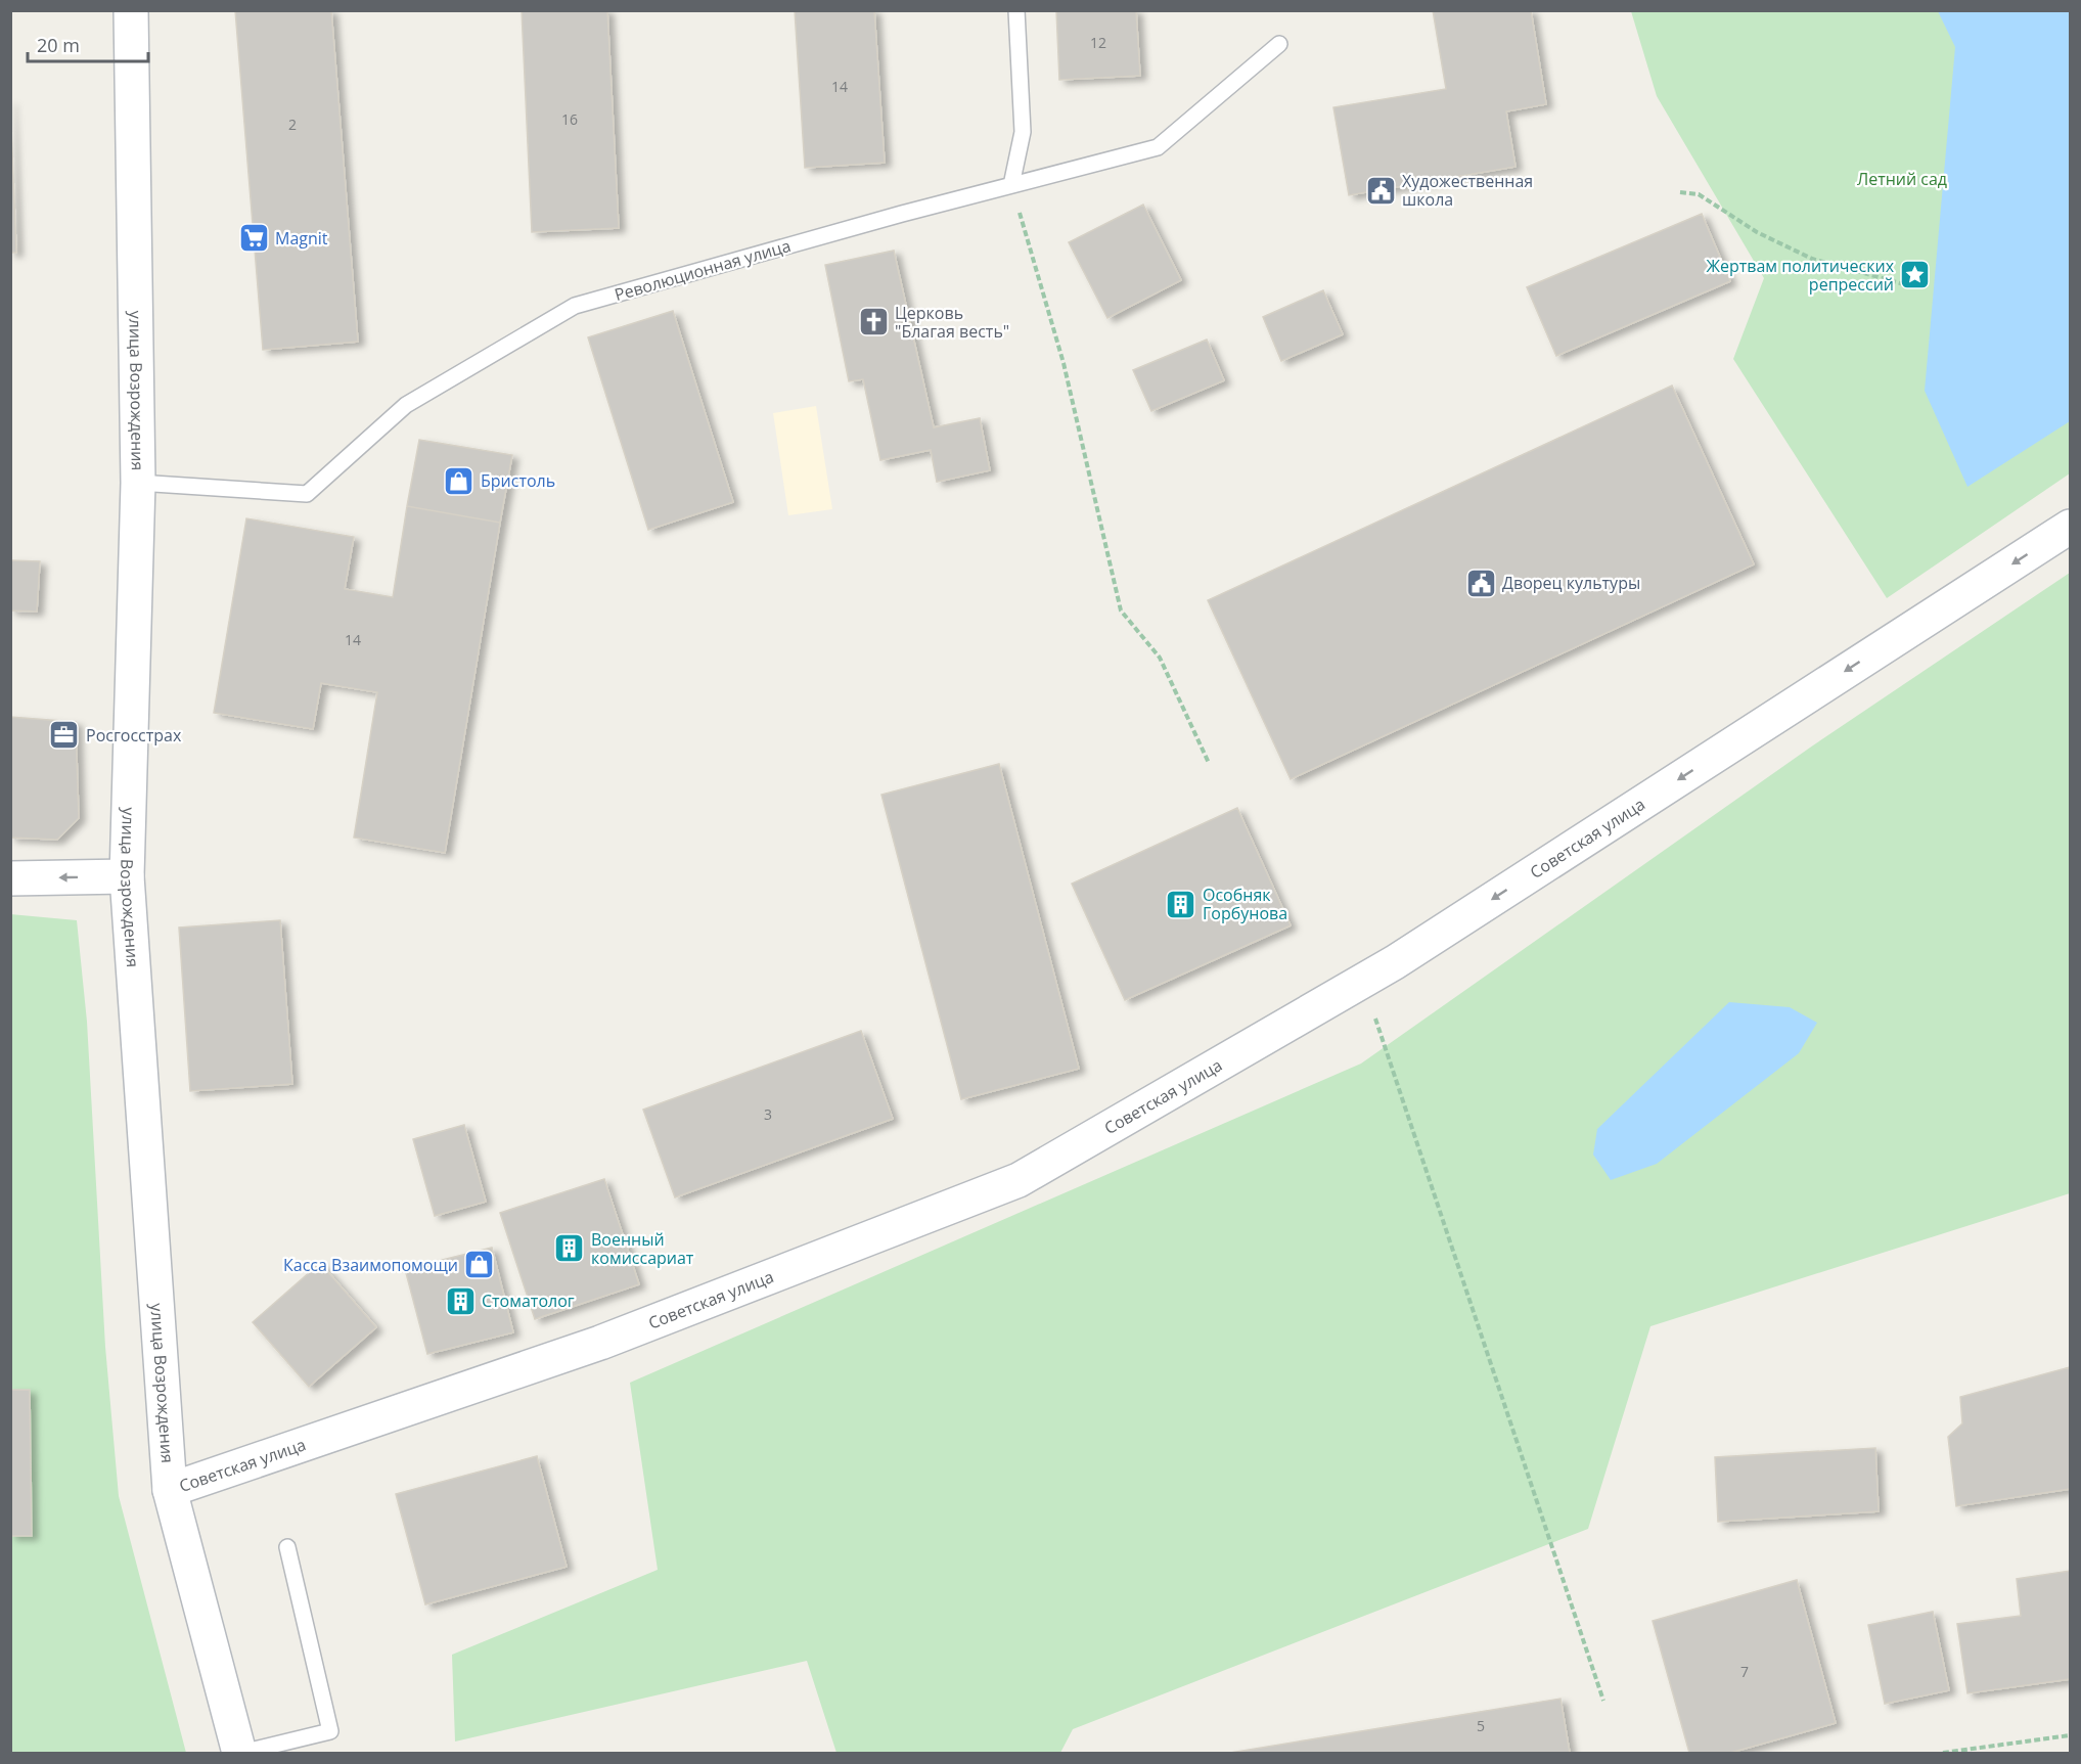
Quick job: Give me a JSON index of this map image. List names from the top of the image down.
{
  "streets": {
    "main road": ["улица Возрождения", "Советская улица"],
    "lane": ["Революционная улица"]
  },
  "crossings": [
    ["Революционная улица", "улица Возрождения"],
    ["улица Возрождения", "Советская улица"]
  ],
  "one_way": ["Советская улица"],
  "parks": ["Летний сад"],
  "places": {
    "public building": ["Художественная школа", "Дворец культуры"],
    "supermarket": ["Magnit"],
    "place": ["Жертвам политических репрессий"],
    "church": ["Церковь \"Благая весть\""],
    "shop": ["Бристоль", "Касса Взаимопомощи"],
    "office": ["Росгосстрах"],
    "building": ["Особняк Горбунова", "Военный комиссариат", "Стоматолог"]
  },
  "house_numbers": [
    "12",
    "14",
    "16",
    "2",
    "14",
    "3",
    "7",
    "5"
  ],
  "scale_bar": "20 m"
}
